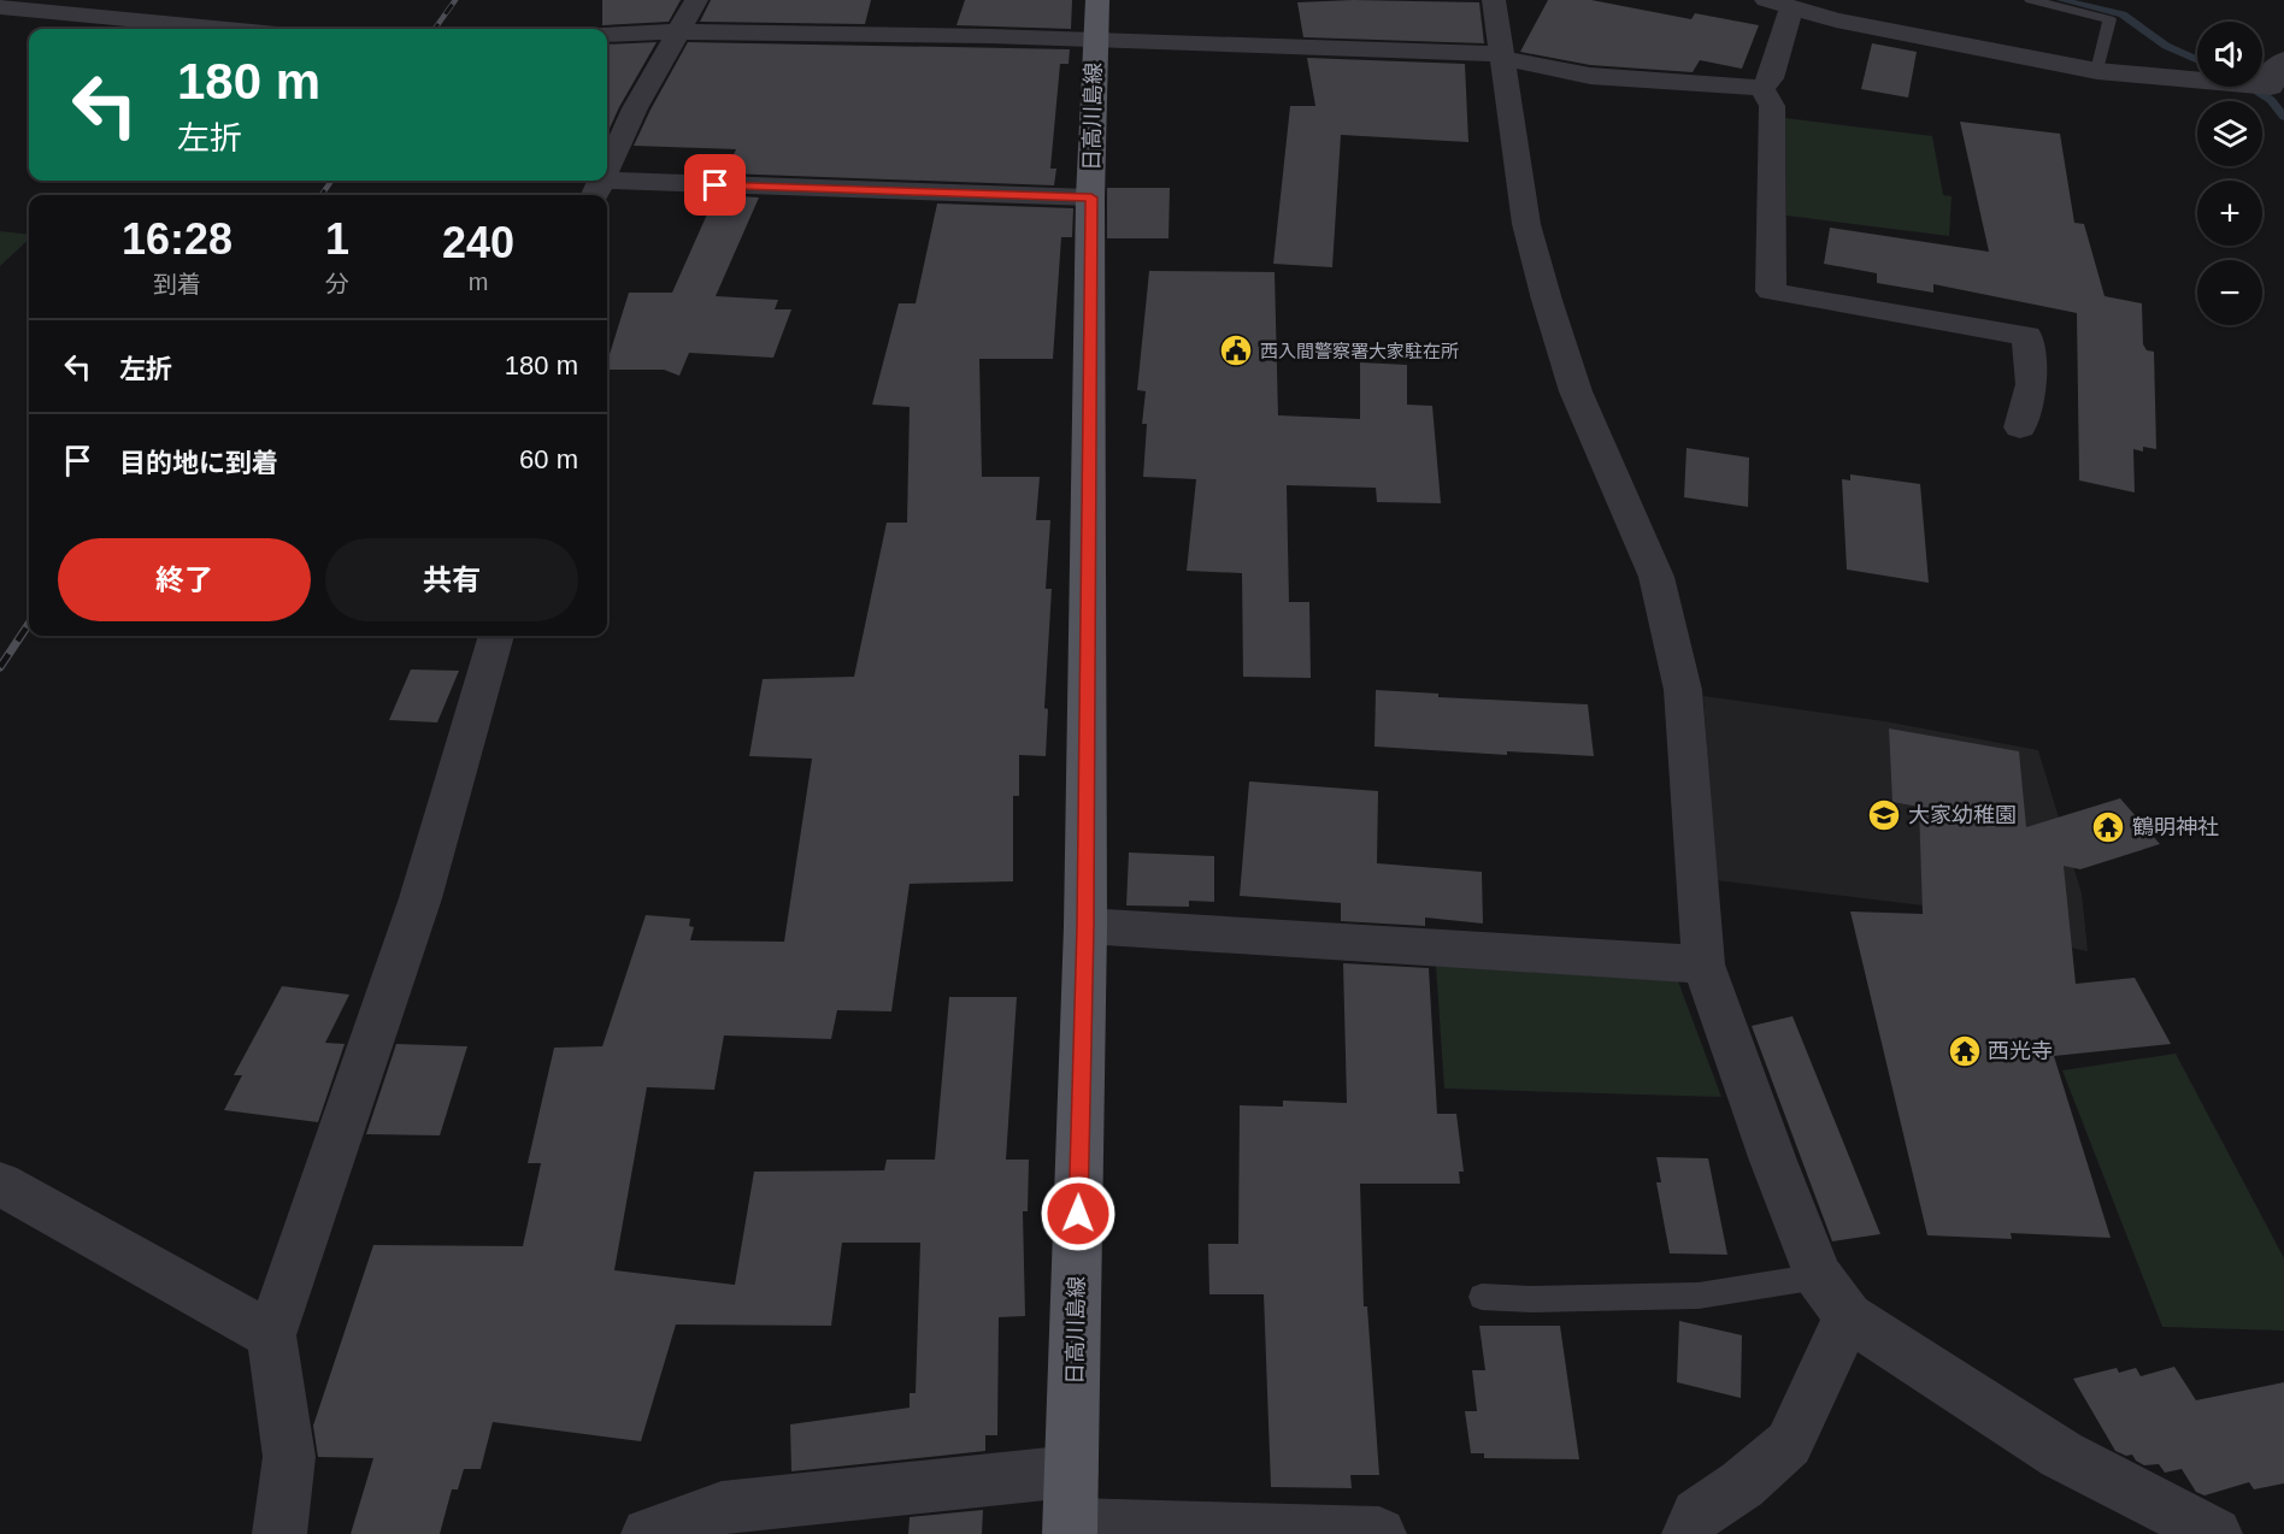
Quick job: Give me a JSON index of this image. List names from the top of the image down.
{
  "streets": {
    "main road": ["日高川島線"]
  },
  "places": {
    "public building": ["西入間警察署大家駐在所"],
    "school or university": ["大家幼稚園"],
    "temple": ["鶴明神社", "西光寺"]
  },
  "page": {
    "map_buttons": ["+", "−"],
    "turn": ["180 m", "左折"],
    "eta": [
      "16:28",
      "到着",
      "1",
      "分",
      "240",
      "m"
    ],
    "list": [
      {
        "name": "左折",
        "value": "180 m"
      },
      {
        "name": "目的地に到着",
        "value": "60 m"
      }
    ],
    "buttons": ["終了", "共有"]
  }
}
